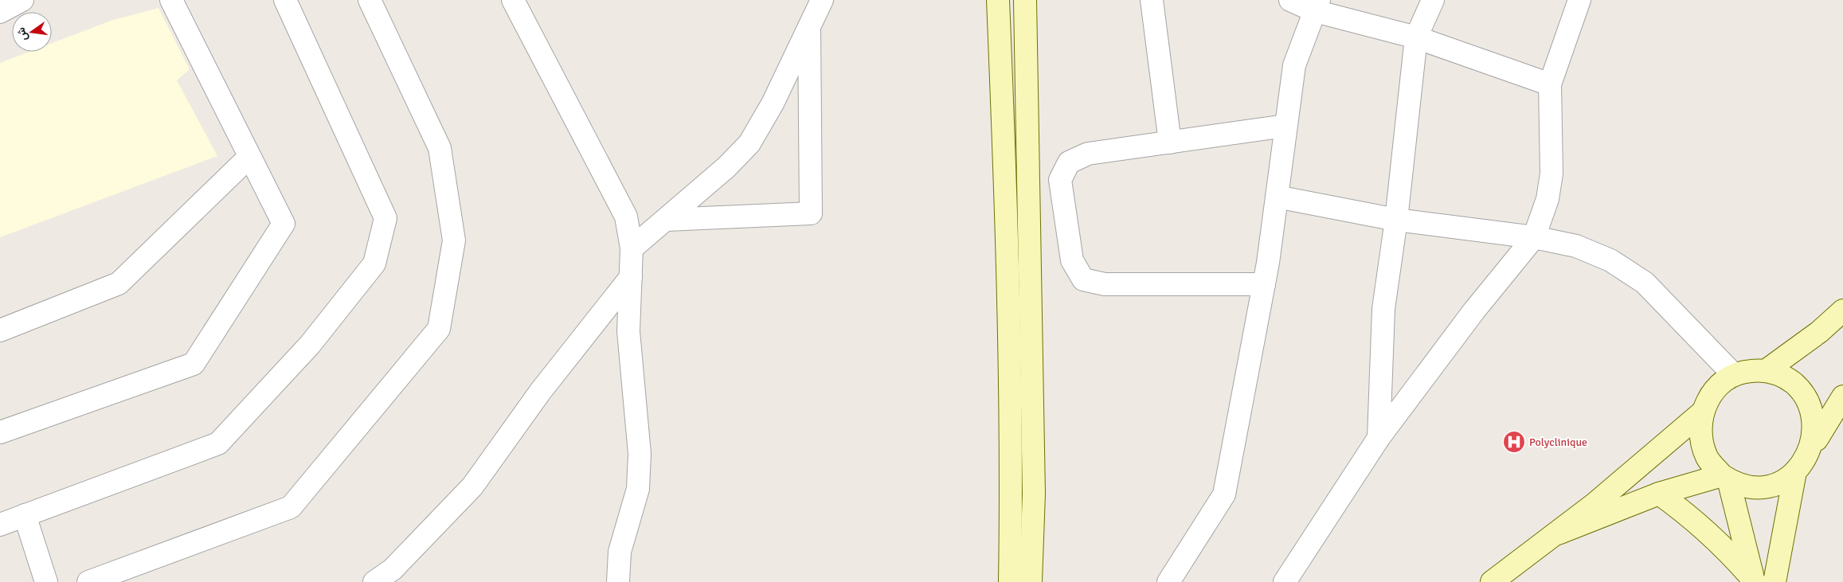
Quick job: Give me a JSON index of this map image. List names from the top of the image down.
{
  "places": {
    "hospital": ["Polyclinique"]
  },
  "north": "left"
}
